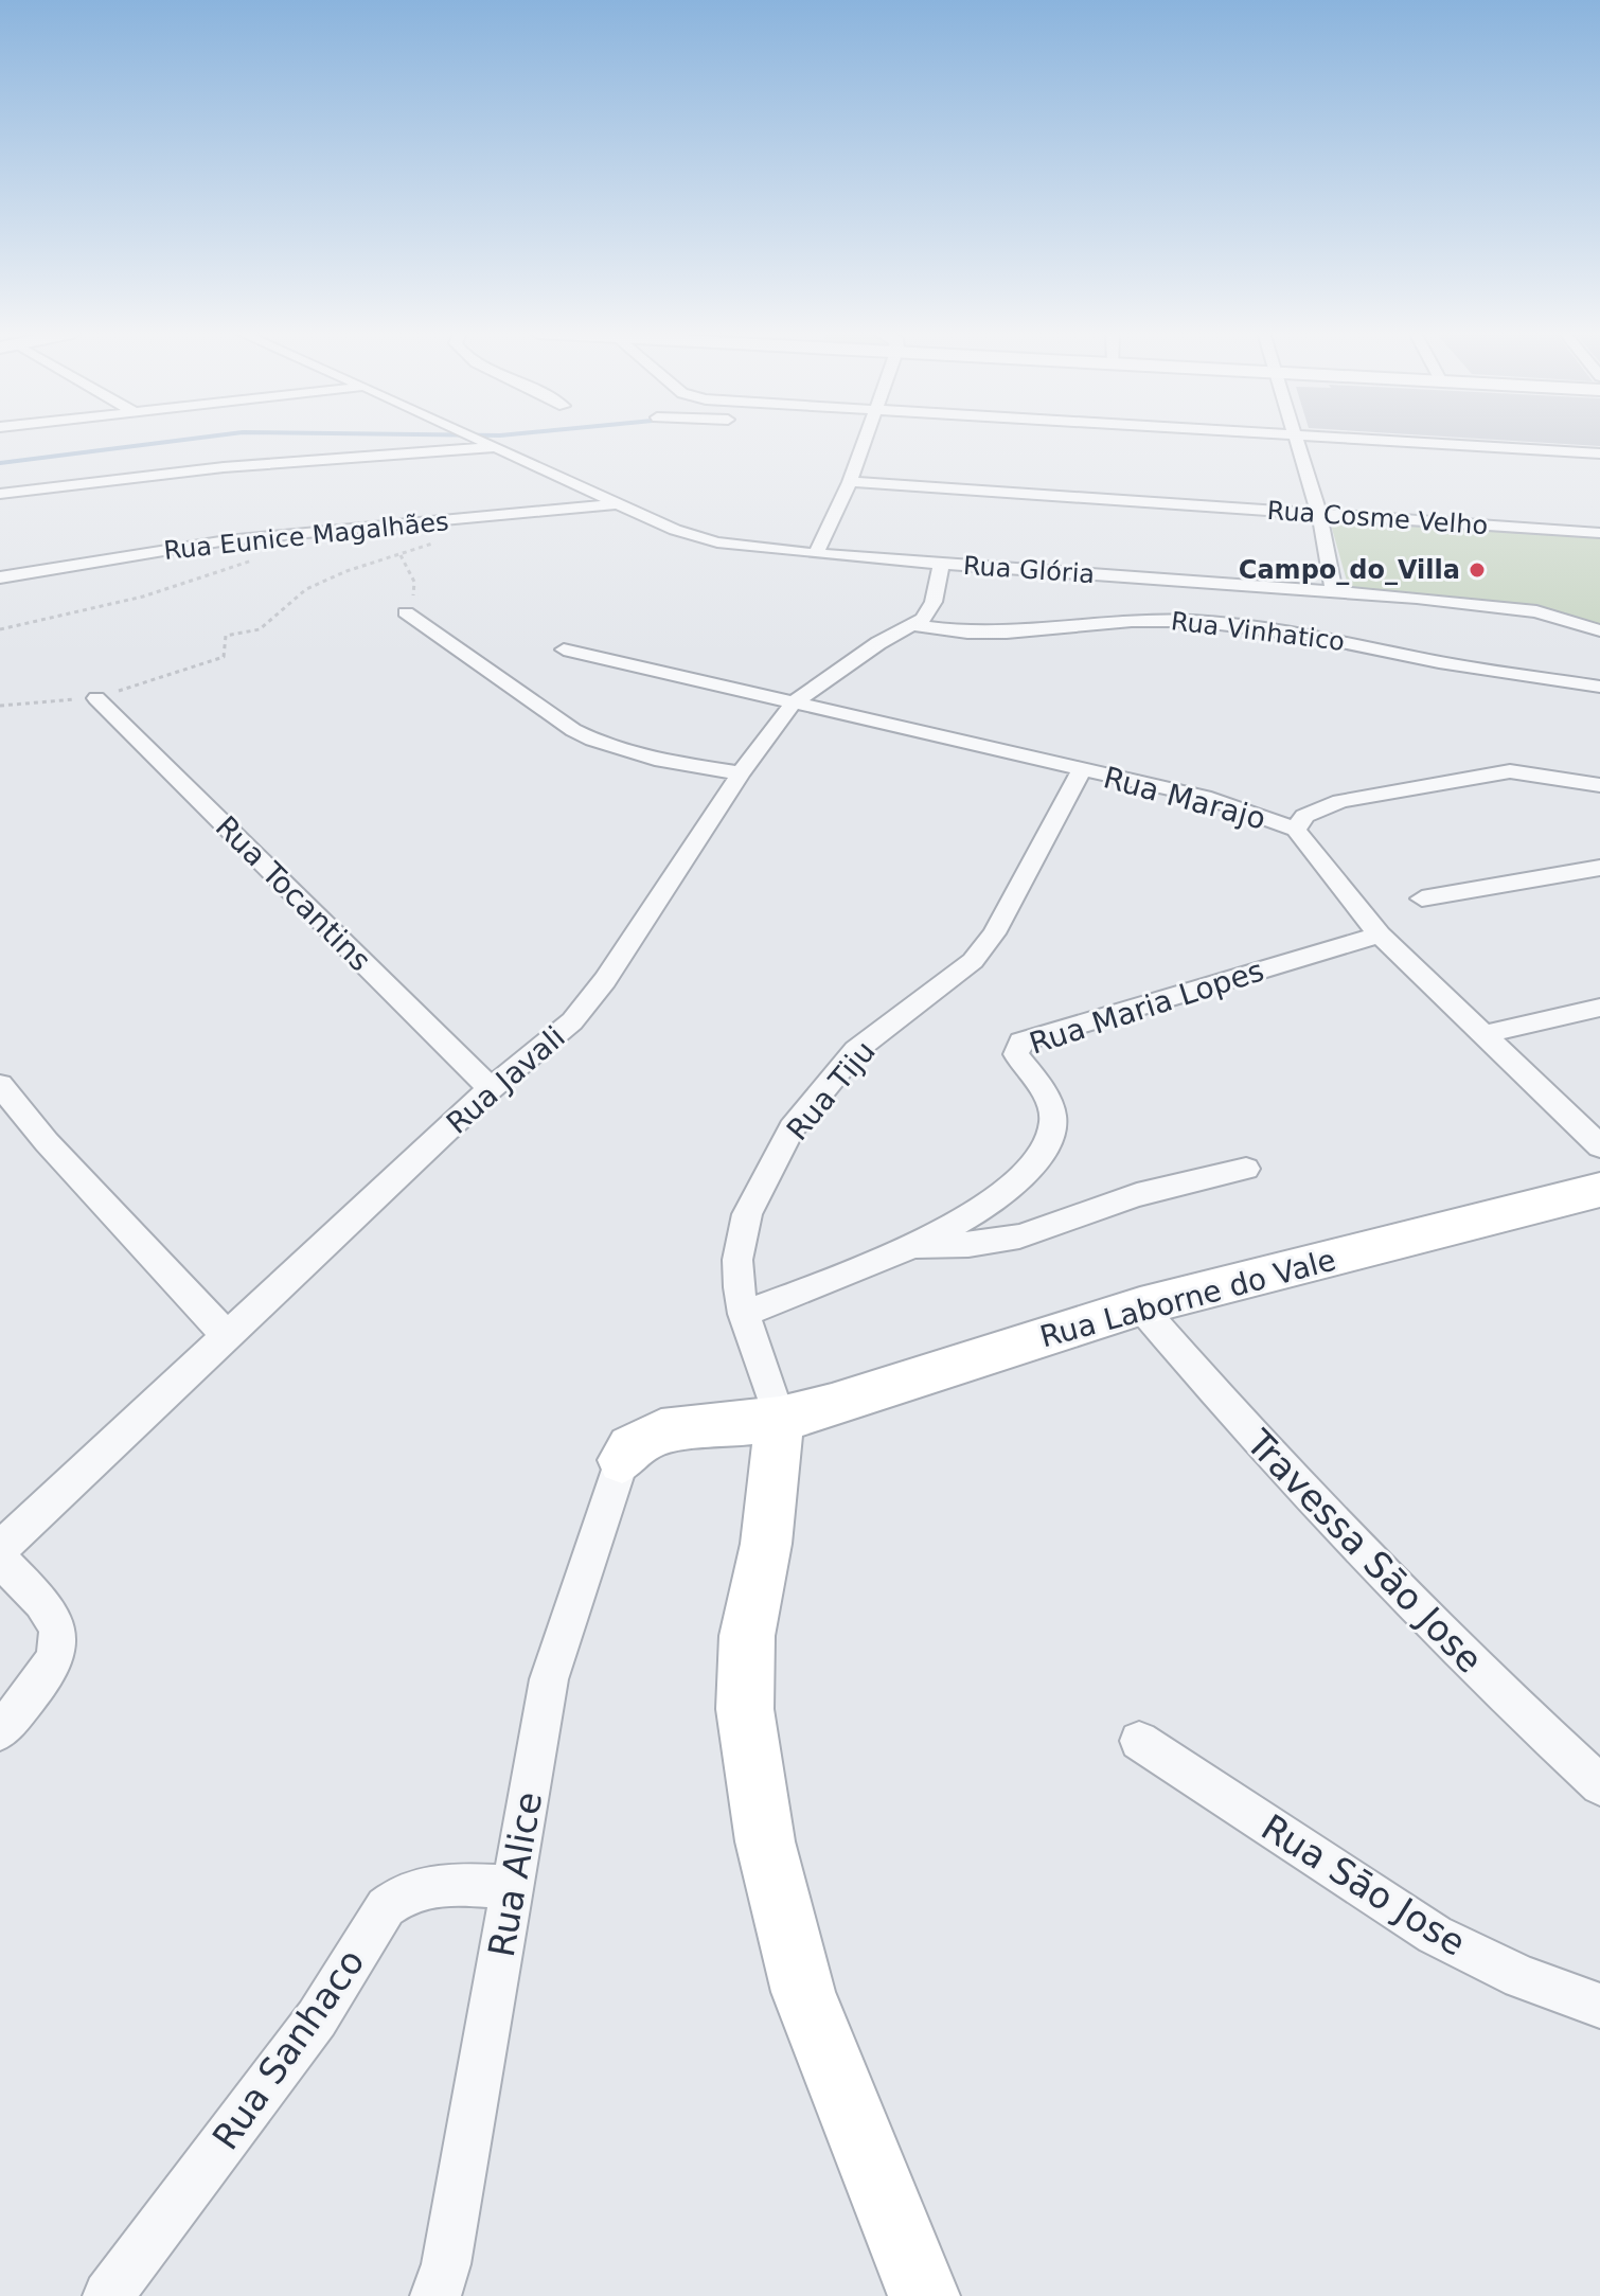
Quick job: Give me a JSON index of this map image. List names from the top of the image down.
{
  "streets": {
    "main road": ["Rua Laborne do Vale"],
    "street": [
      "Rua Cosme Velho",
      "Rua Eunice Magalhães",
      "Rua Glória",
      "Rua Vinhatico",
      "Rua Marajo",
      "Rua Tocantins",
      "Rua Maria Lopes",
      "Rua Javali",
      "Rua Tiju",
      "Travessa Sāo Jose",
      "Rua Alice",
      "Rua Sāo Jose",
      "Rua Sanhaco"
    ]
  },
  "crossings": [
    ["Rua Eunice Magalhães", "Rua Glória"],
    ["Rua Glória", "Rua Javali"],
    ["Rua Vinhatico", "Rua Javali"],
    ["Rua Marajo", "Rua Maria Lopes"],
    ["Rua Marajo", "Rua Javali"],
    ["Rua Marajo", "Rua Tiju"],
    ["Rua Tocantins", "Rua Javali"],
    ["Rua Maria Lopes", "Rua Tiju"],
    ["Rua Tiju", "Rua Laborne do Vale"],
    ["Rua Laborne do Vale", "Travessa Sāo Jose"],
    ["Rua Laborne do Vale", "Rua Alice"],
    ["Rua Alice", "Rua Sanhaco"]
  ],
  "places": ["Campo_do_Villa"]
}
